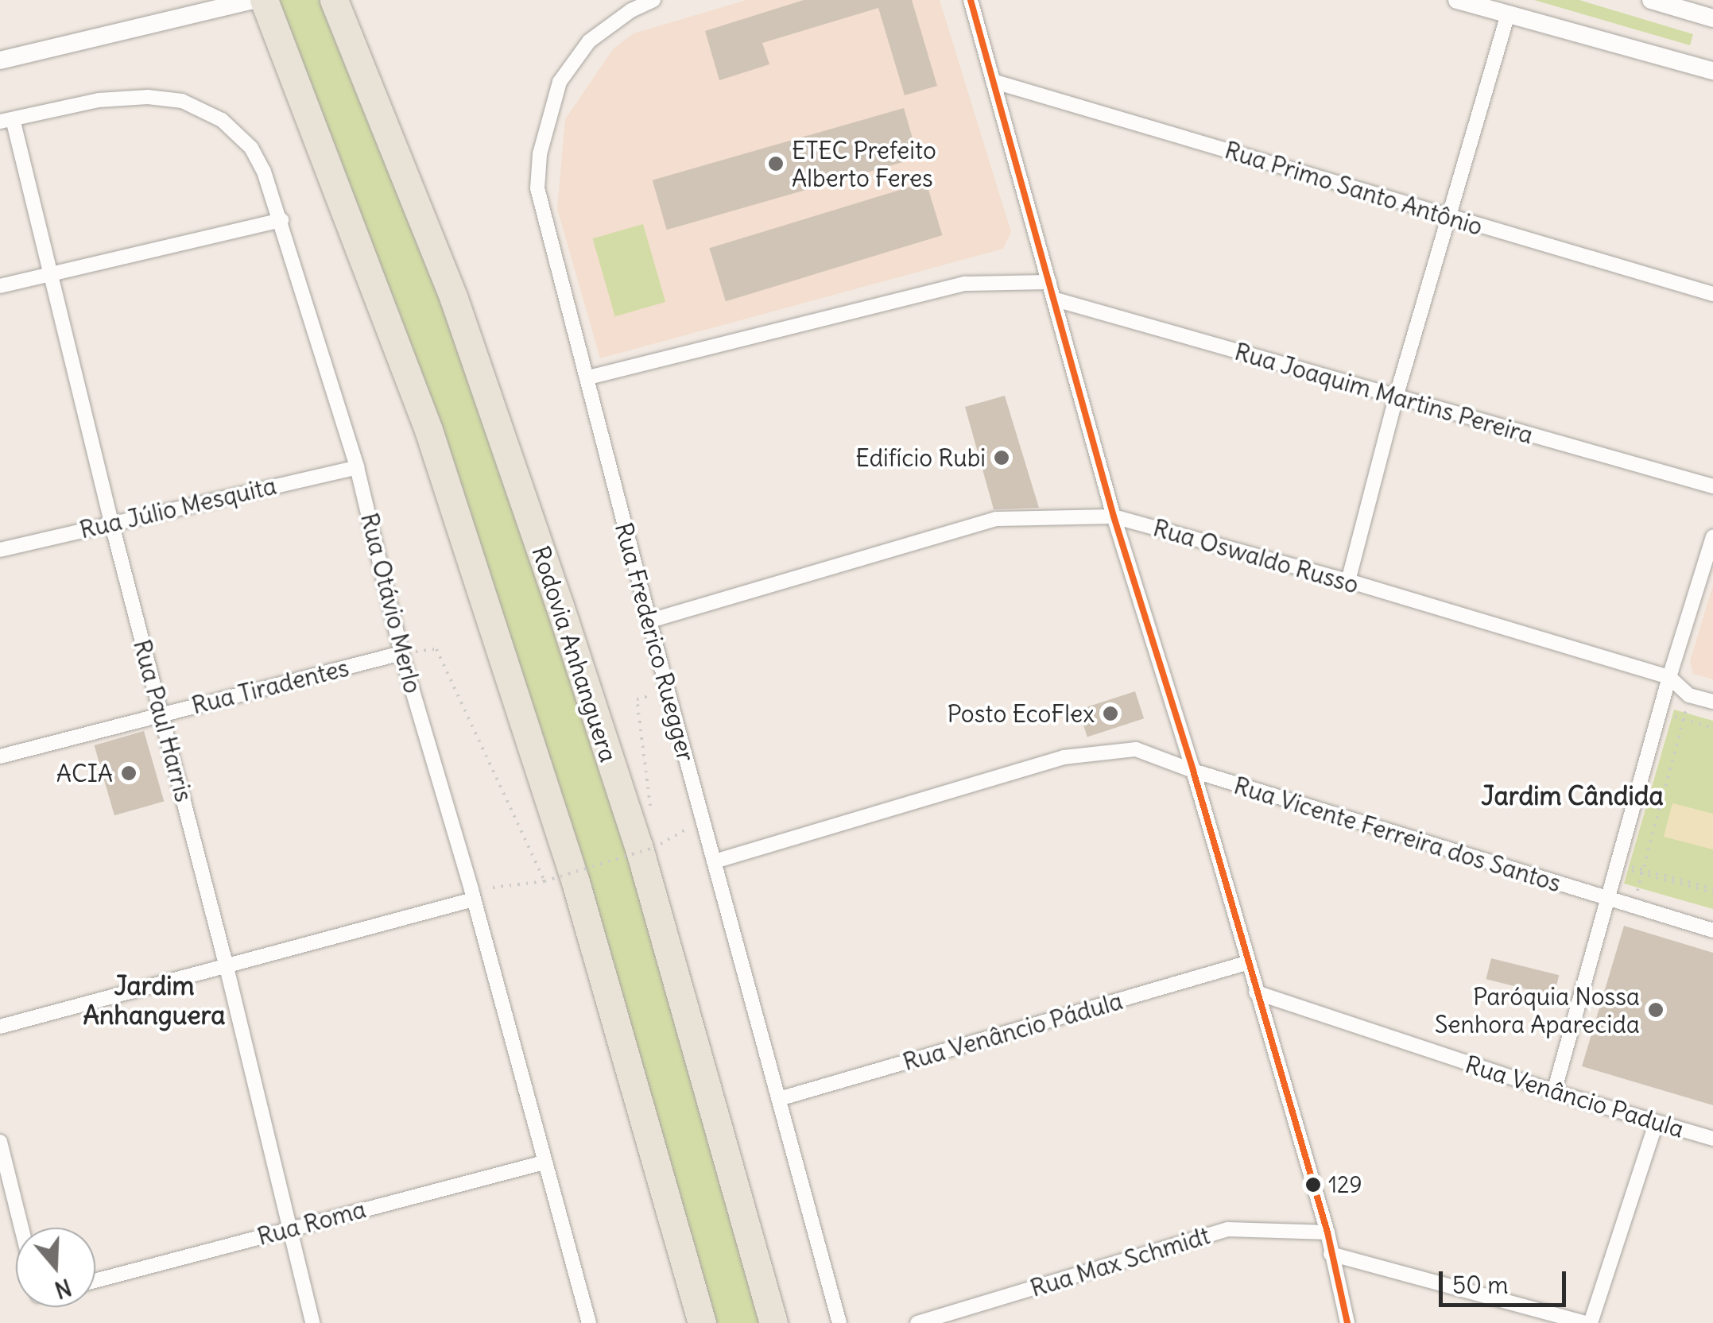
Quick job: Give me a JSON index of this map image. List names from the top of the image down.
{
  "streets": {
    "highway": ["Rodovia Anhanguera"],
    "street": [
      "Rua Primo Santo Antônio",
      "Rua Joaquim Martins Pereira",
      "Rua Júlio Mesquita",
      "Rua Oswaldo Russo",
      "Rua Otávio Merlo",
      "Rua Frederico Ruegger",
      "Rua Tiradentes",
      "Rua Paul Harris",
      "Rua Vicente Ferreira dos Santos",
      "Rua Venâncio Pádula",
      "Rua Venâncio Padula",
      "Rua Roma",
      "Rua Max Schmidt"
    ]
  },
  "crossings": [
    ["Rua Júlio Mesquita", "Rua Otávio Merlo"],
    ["Rua Júlio Mesquita", "Rua Paul Harris"],
    ["Rua Oswaldo Russo", "Rua Frederico Ruegger"],
    ["Rua Otávio Merlo", "Rua Tiradentes"],
    ["Rua Otávio Merlo", "Rua Paul Harris"],
    ["Rua Otávio Merlo", "Rua Roma"],
    ["Rua Frederico Ruegger", "Rua Vicente Ferreira dos Santos"],
    ["Rua Frederico Ruegger", "Rua Venâncio Pádula"],
    ["Rua Tiradentes", "Rua Paul Harris"],
    ["Rua Paul Harris", "Rua Roma"]
  ],
  "districts": ["Jardim Cândida", "Jardim Anhanguera"],
  "places": [
    "ETEC Prefeito Alberto Feres",
    "Edifício Rubi",
    "Posto EcoFlex",
    "ACIA",
    "Paróquia Nossa Senhora Aparecida",
    "129"
  ],
  "scale_bar": "50 m",
  "north": "bottom"
}
